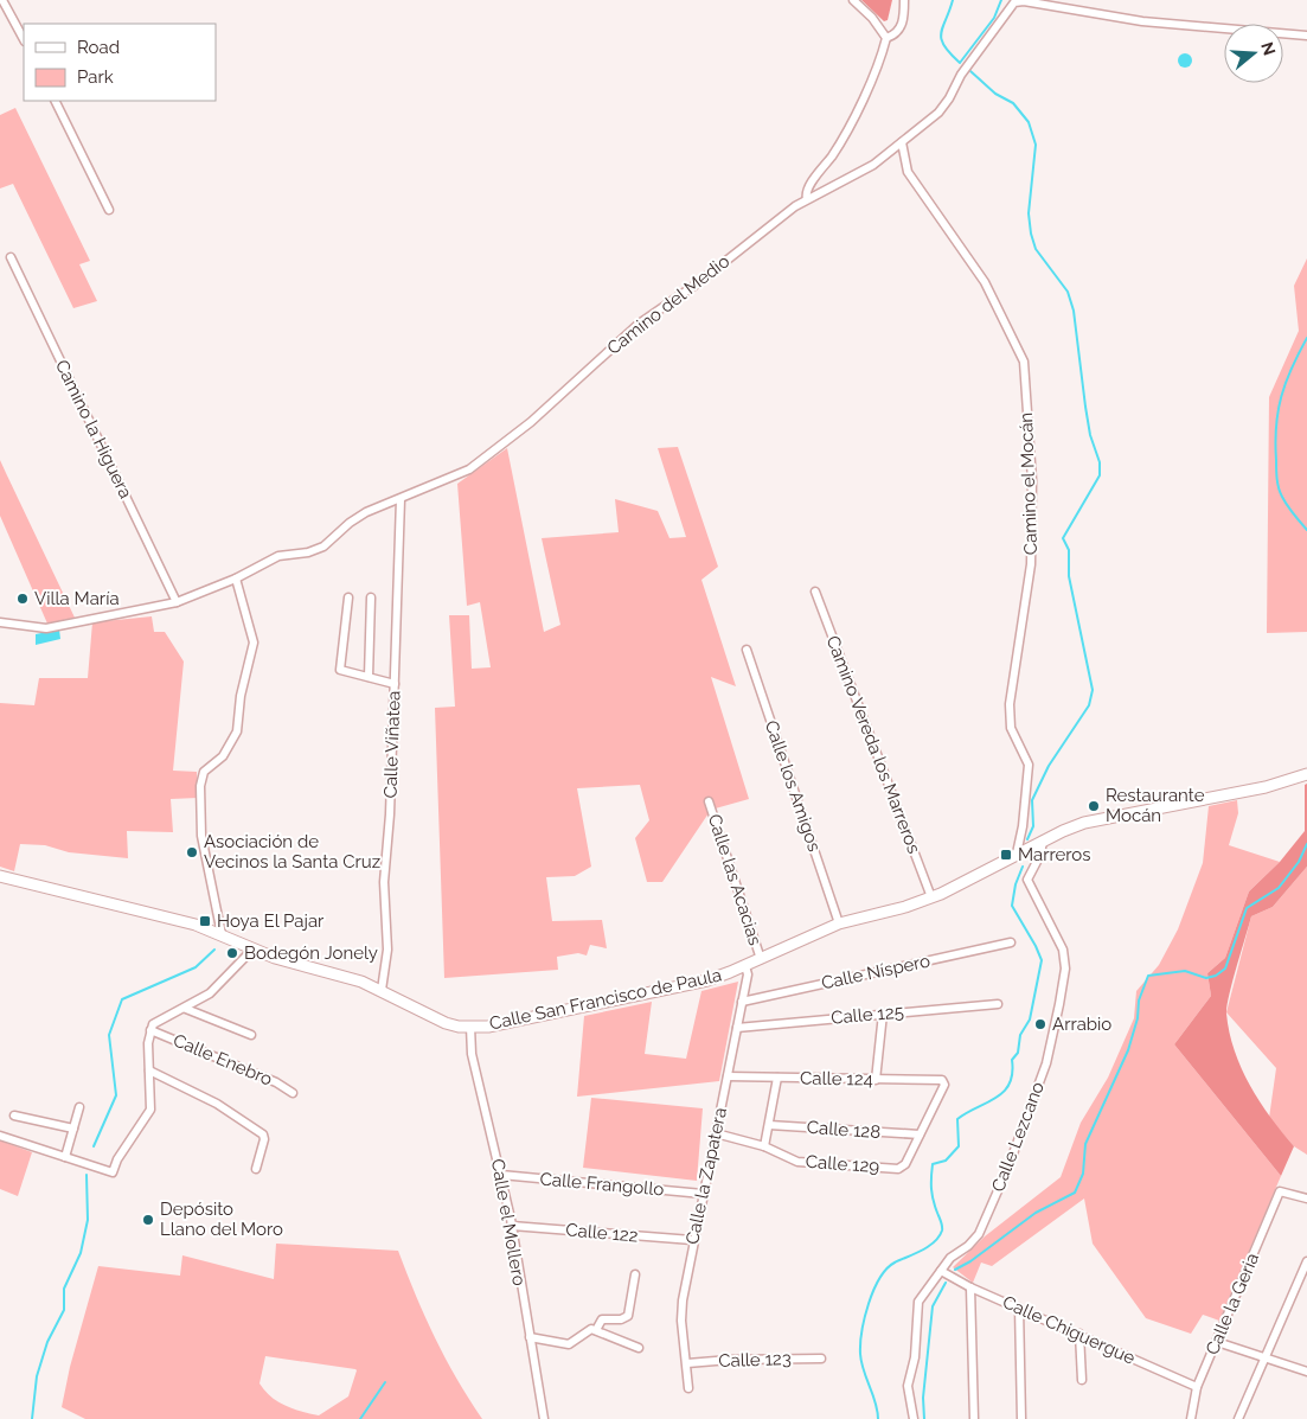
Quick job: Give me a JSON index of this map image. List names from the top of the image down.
{
  "streets": {
    "main road": ["Calle San Francisco de Paula"],
    "street": [
      "Camino del Medio",
      "Camino la Higuera",
      "Camino el Mocán",
      "Calle Viñatea",
      "Camino Vereda los Marreros",
      "Calle los Amigos",
      "Calle las Acacias",
      "Calle Níspero",
      "Calle 125",
      "Calle Enebro",
      "Calle 124",
      "Calle 128",
      "Calle Lezcano",
      "Calle 129",
      "Calle la Zapatera",
      "Calle Frangollo",
      "Calle el Mollero",
      "Calle 122",
      "Calle la Geria",
      "Calle Chiguergue",
      "Calle 123"
    ]
  },
  "crossings": [
    ["Camino del Medio", "Camino la Higuera"],
    ["Camino del Medio", "Camino el Mocán"],
    ["Camino del Medio", "Calle Viñatea"],
    ["Camino el Mocán", "Calle San Francisco de Paula"],
    ["Calle Viñatea", "Calle San Francisco de Paula"],
    ["Camino Vereda los Marreros", "Calle San Francisco de Paula"],
    ["Calle los Amigos", "Calle San Francisco de Paula"],
    ["Calle las Acacias", "Calle San Francisco de Paula"],
    ["Calle Níspero", "Calle la Zapatera"],
    ["Calle San Francisco de Paula", "Calle Lezcano"],
    ["Calle San Francisco de Paula", "Calle la Zapatera"],
    ["Calle San Francisco de Paula", "Calle el Mollero"],
    ["Calle 125", "Calle la Zapatera"],
    ["Calle 124", "Calle 128"],
    ["Calle 124", "Calle 129"],
    ["Calle 124", "Calle la Zapatera"],
    ["Calle 128", "Calle 129"],
    ["Calle Lezcano", "Calle Chiguergue"],
    ["Calle 129", "Calle la Zapatera"],
    ["Calle la Zapatera", "Calle Frangollo"],
    ["Calle la Zapatera", "Calle 122"],
    ["Calle la Zapatera", "Calle 123"],
    ["Calle Frangollo", "Calle el Mollero"],
    ["Calle el Mollero", "Calle 122"],
    ["Calle la Geria", "Calle Chiguergue"]
  ],
  "places": {
    "other": [
      "Villa María",
      "Restaurante Mocán",
      "Asociación de Vecinos la Santa Cruz",
      "Bodegón Jonely",
      "Arrabio",
      "Depósito Llano del Moro"
    ],
    "transit": ["Marreros", "Hoya El Pajar"]
  },
  "legend": ["Road", "Park"],
  "north": "right"
}
